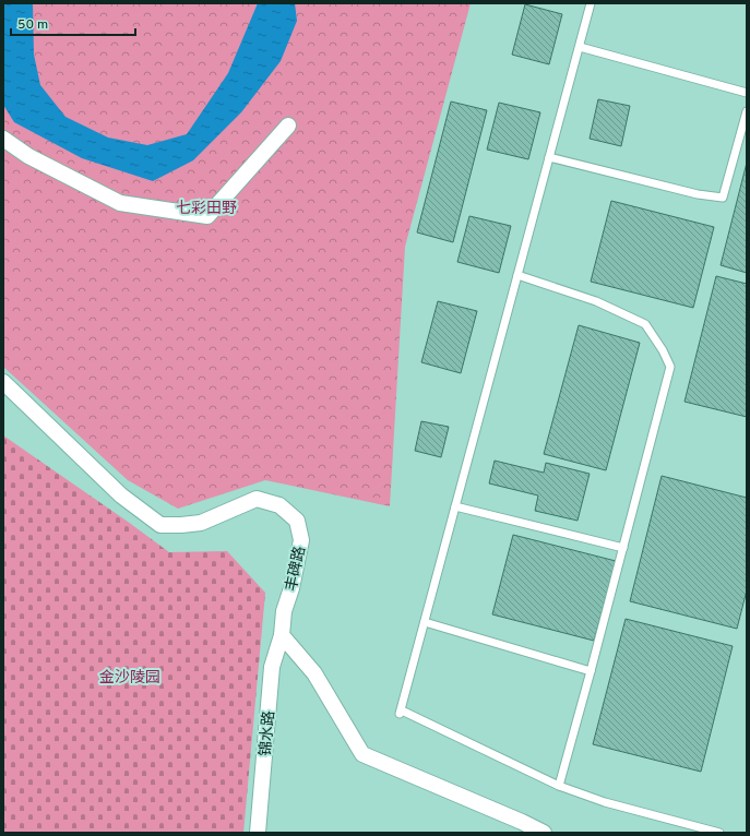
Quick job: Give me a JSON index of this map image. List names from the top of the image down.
{
  "streets": {
    "street": ["丰碑路", "锦水路"]
  },
  "crossings": [
    ["丰碑路", "锦水路"]
  ],
  "parks": ["七彩田野", "金沙陵园"],
  "scale_bar": "50 m"
}
